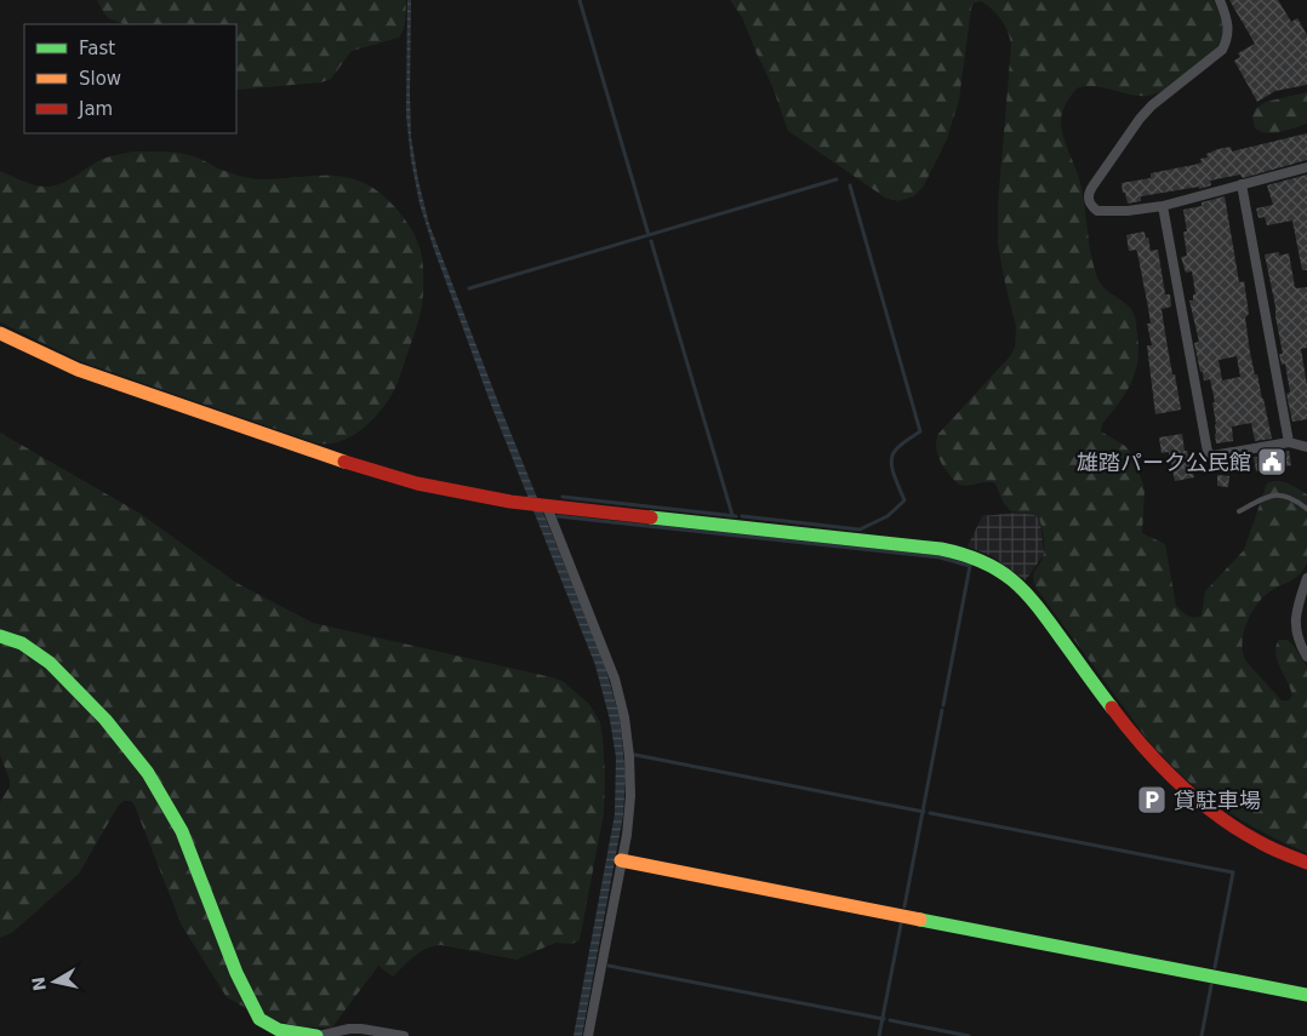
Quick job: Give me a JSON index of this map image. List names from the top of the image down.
{
  "places": {
    "public building": ["雄踏パーク公民館"],
    "parking": ["貸駐車場"]
  },
  "legend": ["Fast", "Slow", "Jam"],
  "north": "left"
}
